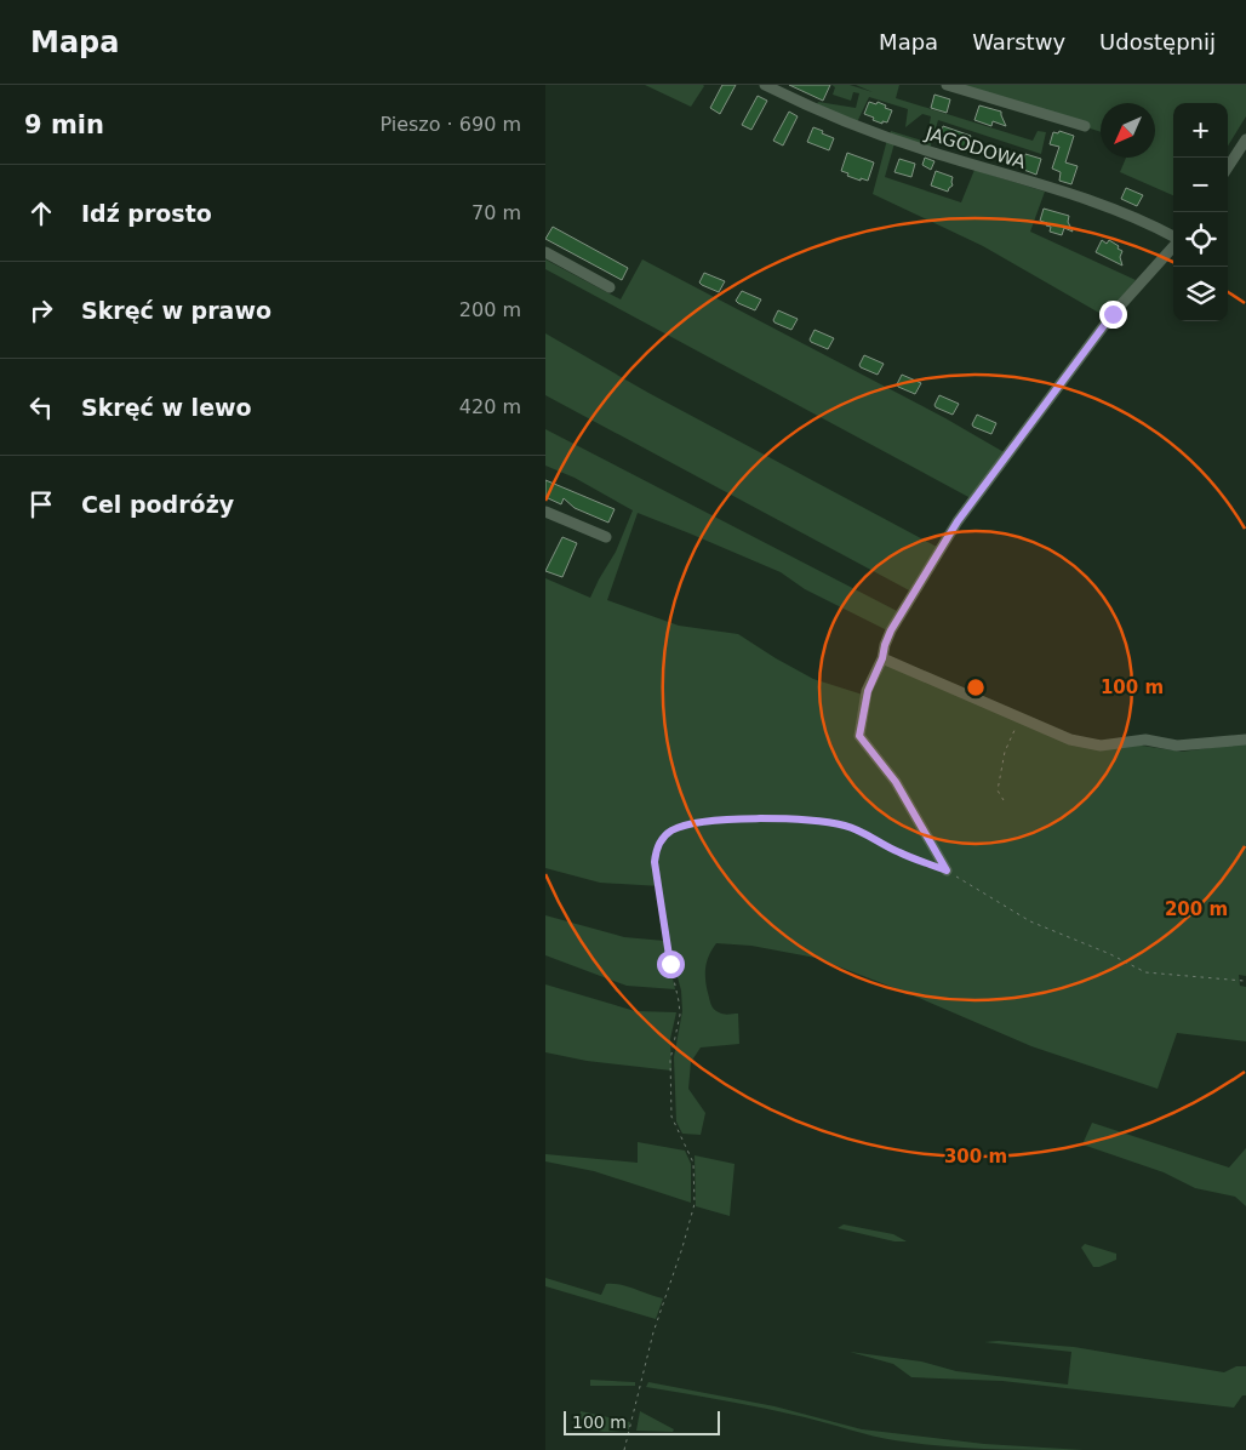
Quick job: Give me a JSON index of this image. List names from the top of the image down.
{
  "streets": {
    "street": ["JAGODOWA"]
  },
  "scale_bar": "100 m",
  "north": "bottom left",
  "page": {
    "header": "Mapa",
    "nav": ["Mapa", "Warstwy", "Udostępnij"],
    "heading": ["9 min", "Pieszo · 690 m"],
    "map_buttons": ["+", "−"],
    "list": [
      ["Idź prosto", "70 m"],
      ["Skręć w prawo", "200 m"],
      ["Skręć w lewo", "420 m"],
      "Cel podróży"
    ],
    "scale": "100 m"
  },
  "rings": ["100 m", "200 m", "300 m"]
}
